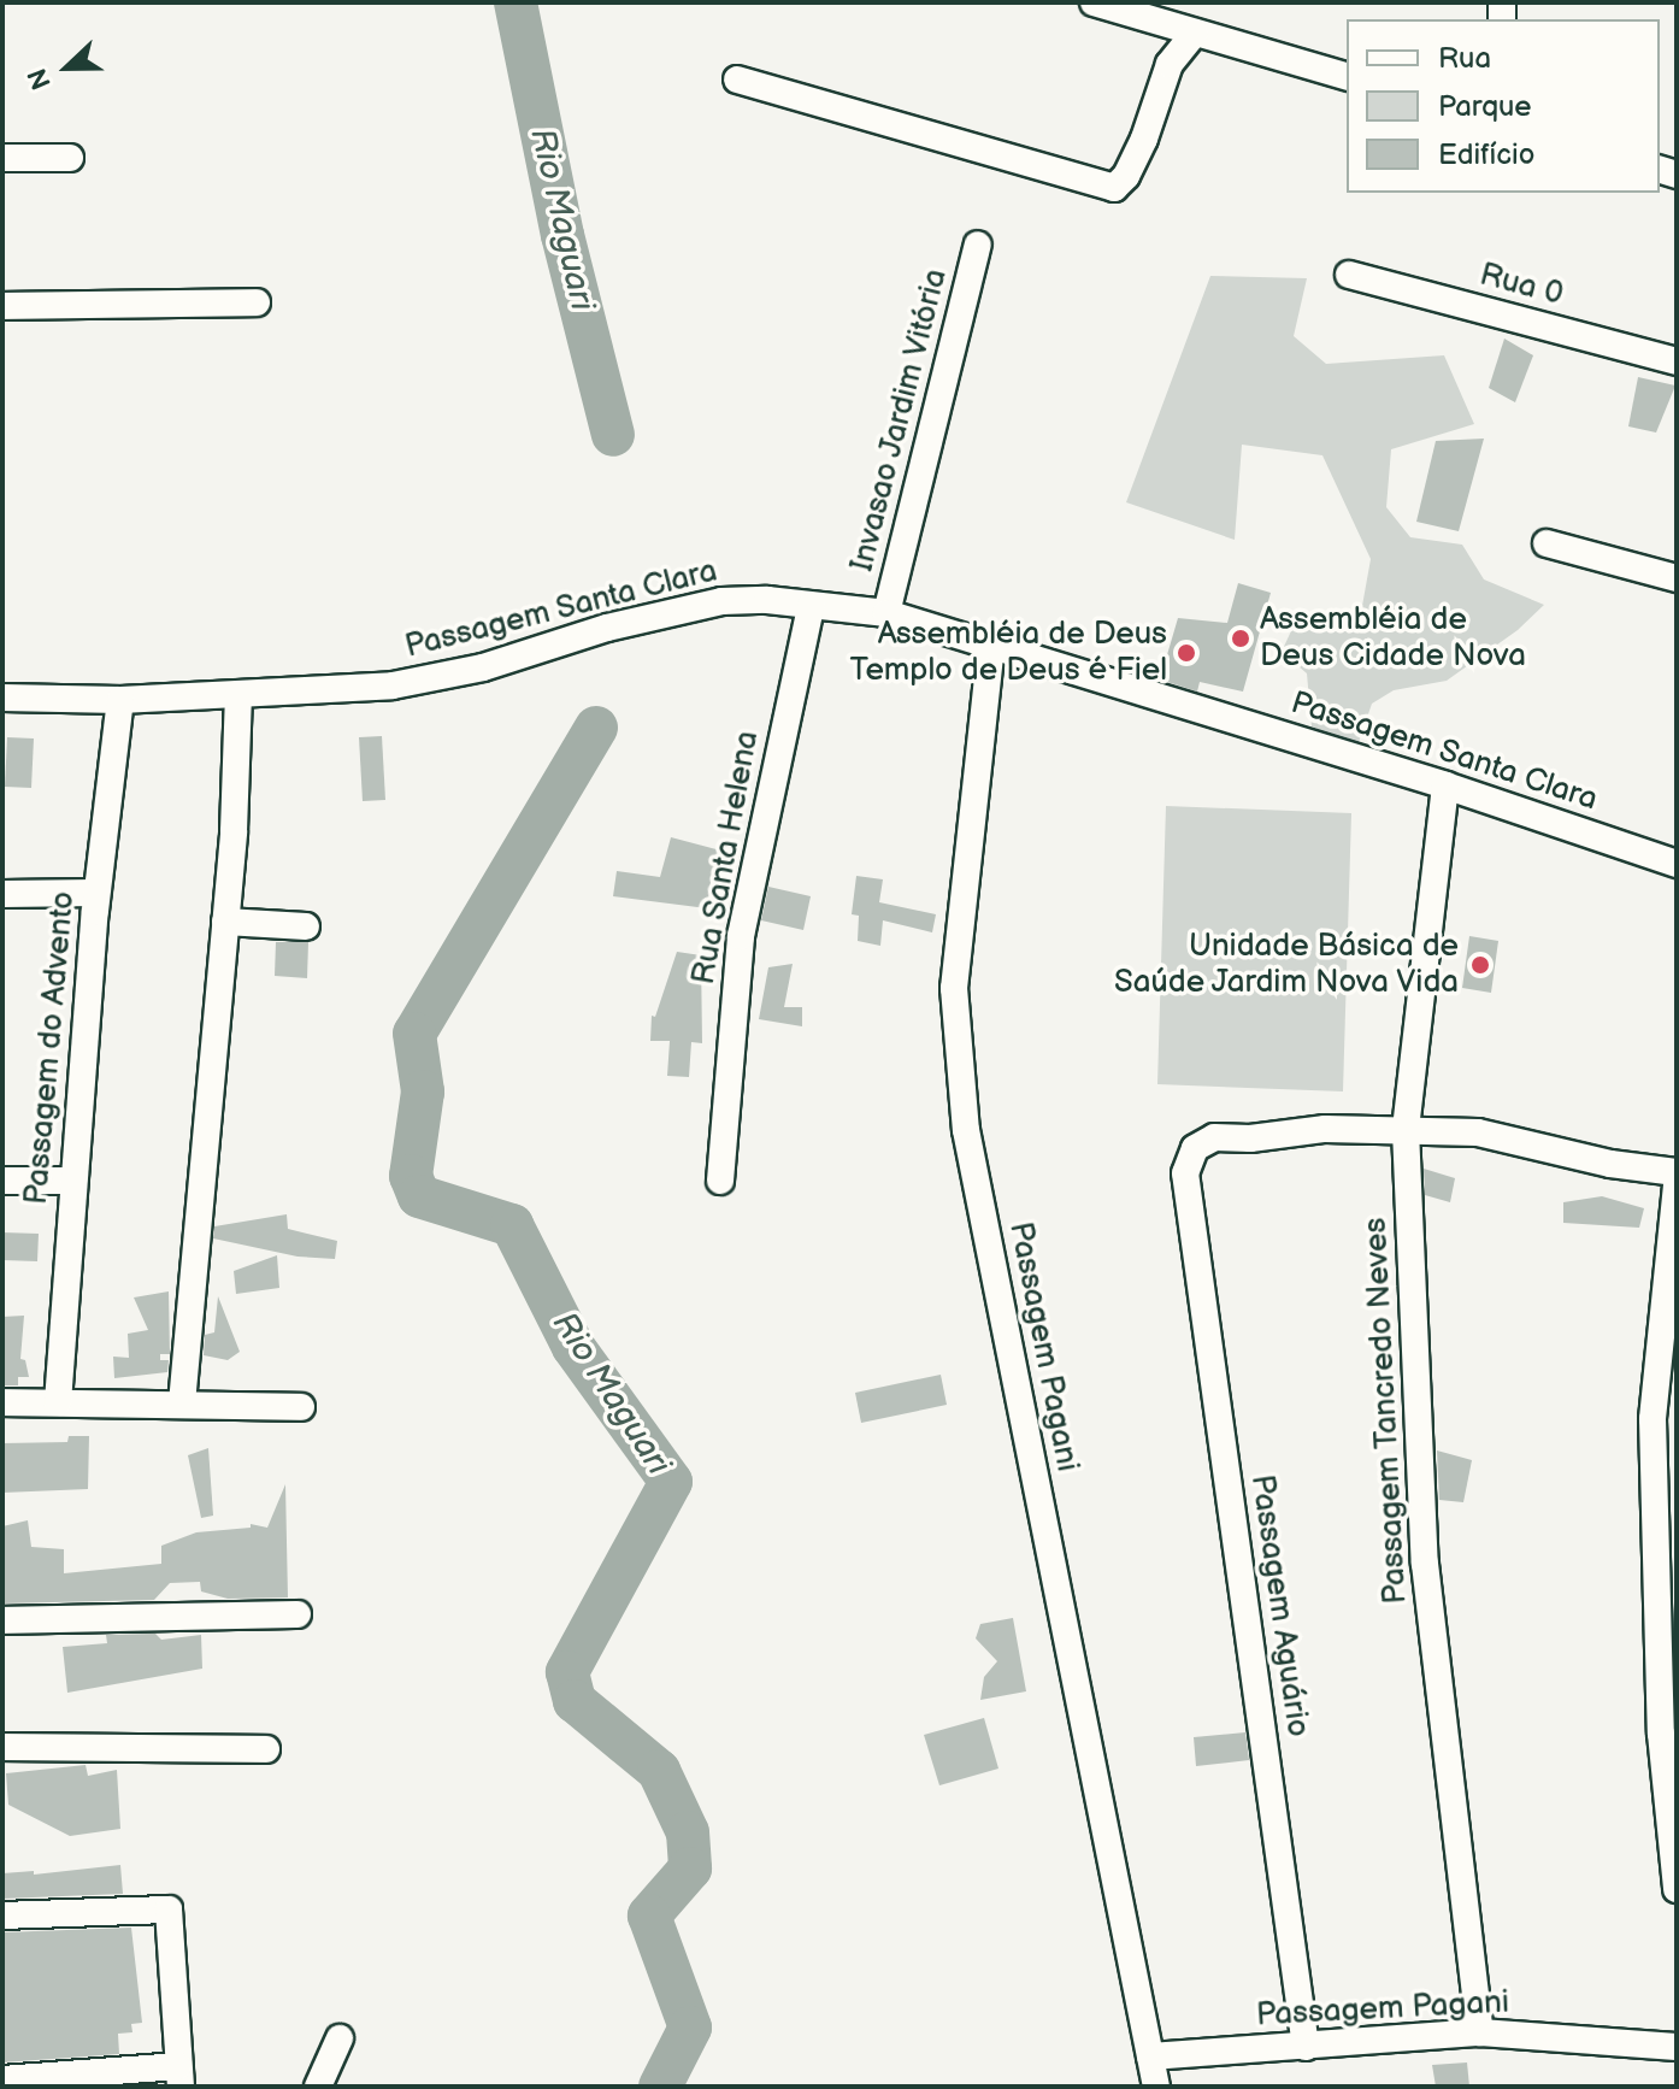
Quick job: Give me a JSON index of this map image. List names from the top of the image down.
{
  "streets": {
    "street": [
      "Rua 0",
      "Invasao Jardim Vitória",
      "Passagem Santa Clara",
      "Rua Santa Helena",
      "Passagem do Advento",
      "Passagem Pagani",
      "Passagem Tancredo Neves",
      "Passagem Aguário"
    ]
  },
  "crossings": [
    ["Invasao Jardim Vitória", "Passagem Santa Clara"],
    ["Passagem Santa Clara", "Rua Santa Helena"],
    ["Passagem Santa Clara", "Passagem do Advento"],
    ["Passagem Santa Clara", "Passagem Pagani"],
    ["Passagem Santa Clara", "Passagem Tancredo Neves"],
    ["Passagem Pagani", "Passagem Tancredo Neves"],
    ["Passagem Pagani", "Passagem Aguário"],
    ["Passagem Tancredo Neves", "Passagem Aguário"]
  ],
  "water": ["Rio Maguari"],
  "places": ["Assembléia de Deus Cidade Nova", "Assembléia de Deus Templo de Deus é Fiel", "Unidade Básica de Saúde Jardim Nova Vida"],
  "legend": ["Rua", "Parque", "Edifício"],
  "north": "left"
}
